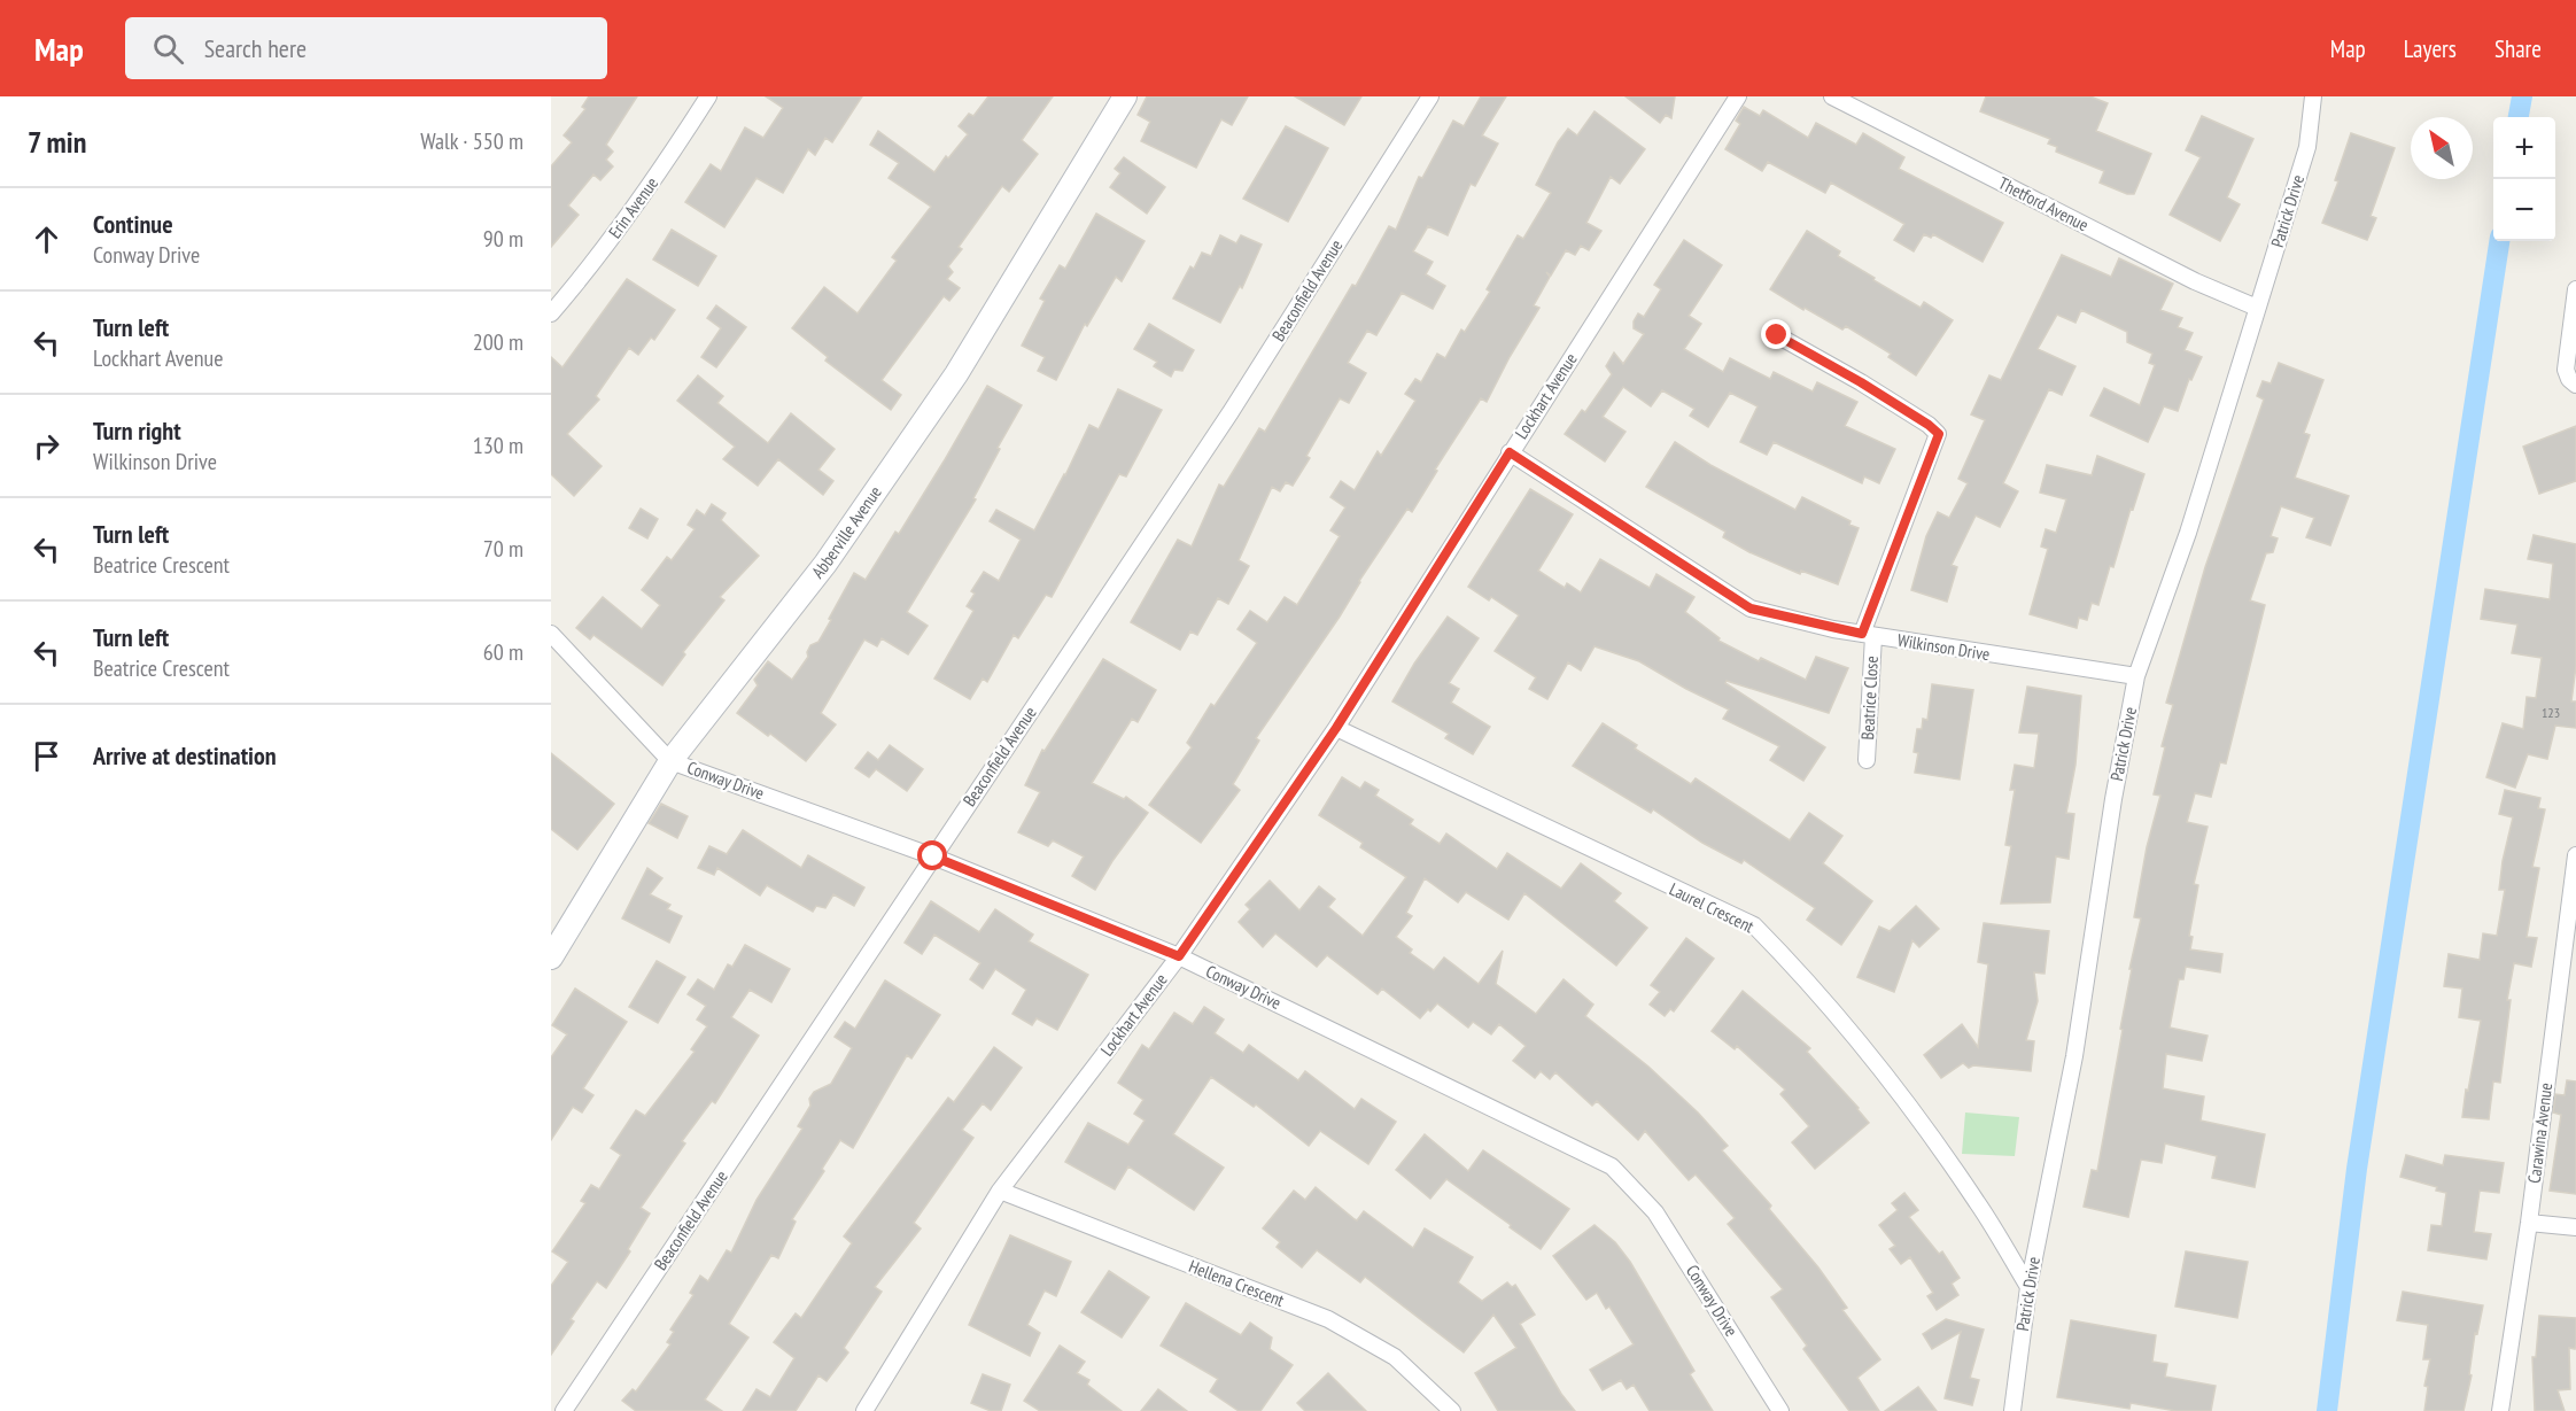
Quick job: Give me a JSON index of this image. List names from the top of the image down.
{
  "streets": {
    "street": [
      "Thetford Avenue",
      "Erin Avenue",
      "Patrick Drive",
      "Beaconfield Avenue",
      "Lockhart Avenue",
      "Abberville Avenue",
      "Wilkinson Drive",
      "Beatrice Close",
      "Conway Drive",
      "Laurel Crescent",
      "Carawina Avenue",
      "Hellena Crescent"
    ]
  },
  "crossings": [
    ["Thetford Avenue", "Patrick Drive"],
    ["Patrick Drive", "Wilkinson Drive"],
    ["Patrick Drive", "Laurel Crescent"],
    ["Beaconfield Avenue", "Conway Drive"],
    ["Lockhart Avenue", "Wilkinson Drive"],
    ["Lockhart Avenue", "Conway Drive"],
    ["Lockhart Avenue", "Laurel Crescent"],
    ["Lockhart Avenue", "Hellena Crescent"],
    ["Abberville Avenue", "Conway Drive"],
    ["Wilkinson Drive", "Beatrice Close"]
  ],
  "house_numbers": ["123"],
  "north": "top left",
  "page": {
    "header": "Map",
    "search": "Search here",
    "nav": ["Map", "Layers", "Share"],
    "heading": ["7 min", "Walk · 550 m"],
    "map_buttons": ["+", "−"],
    "list": [
      ["Continue", "Conway Drive", "90 m"],
      ["Turn left", "Lockhart Avenue", "200 m"],
      ["Turn right", "Wilkinson Drive", "130 m"],
      ["Turn left", "Beatrice Crescent", "70 m"],
      ["Turn left", "Beatrice Crescent", "60 m"],
      "Arrive at destination"
    ]
  }
}
